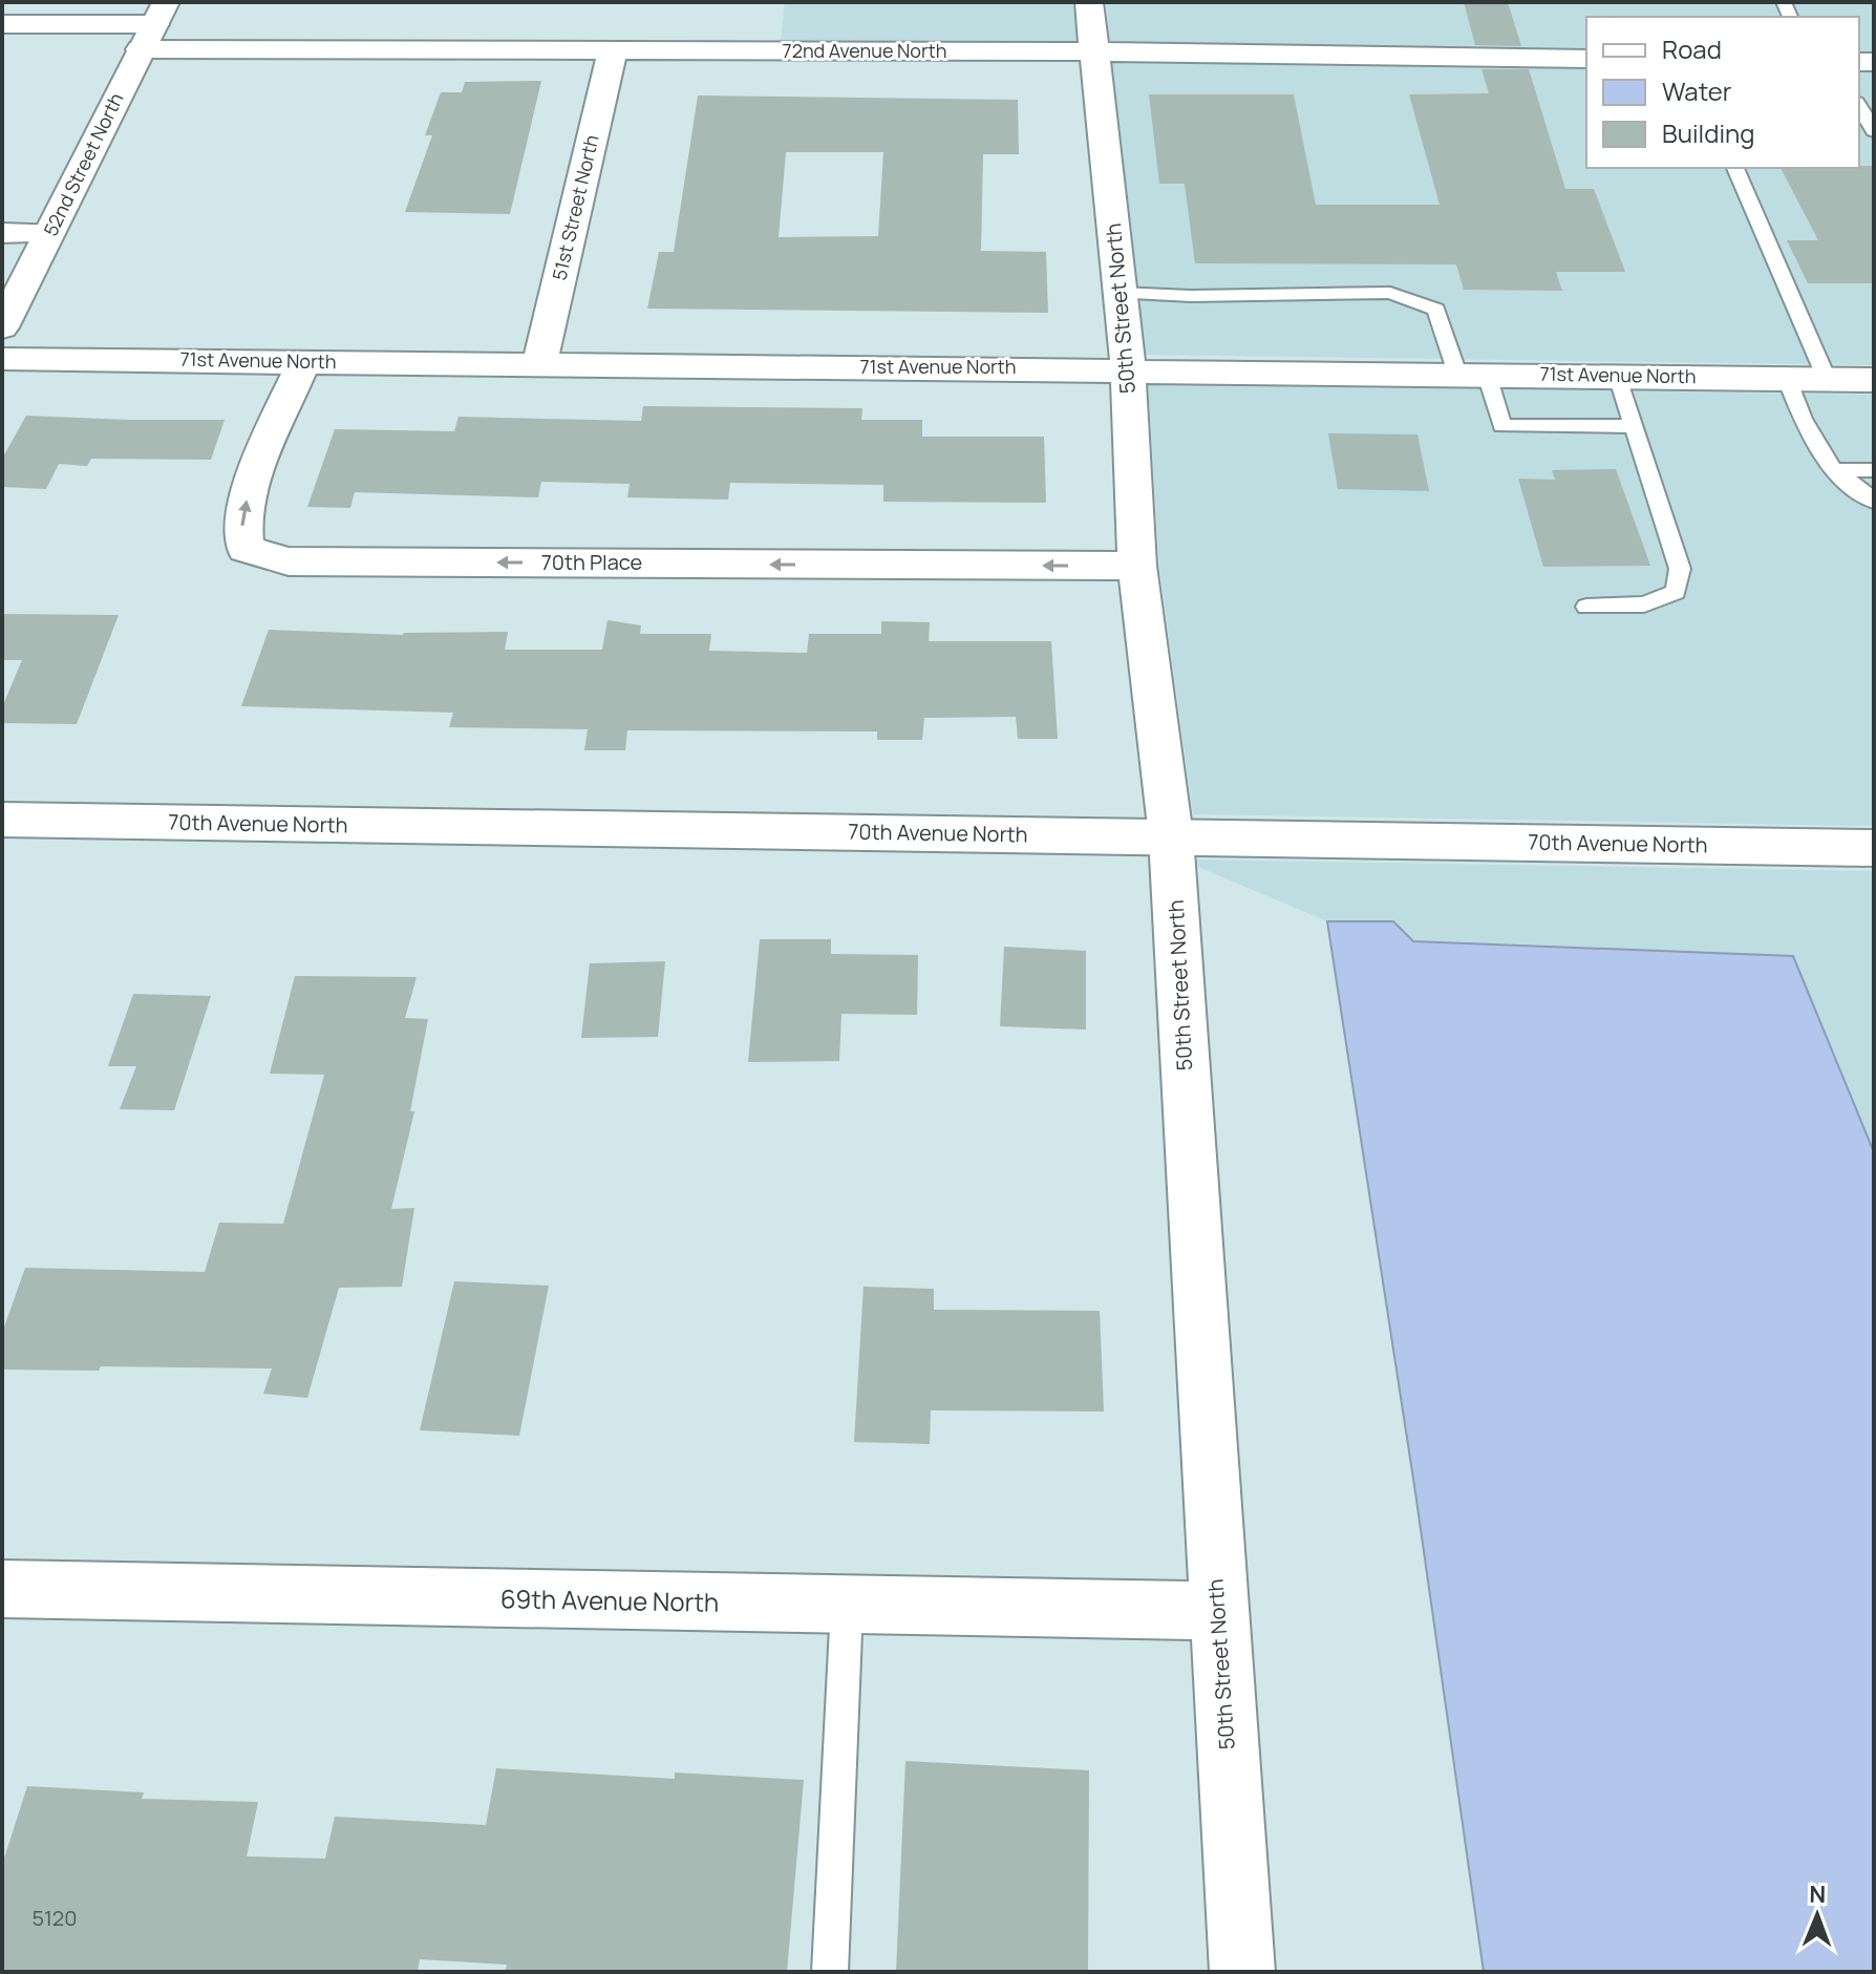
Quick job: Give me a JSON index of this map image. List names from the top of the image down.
{
  "streets": {
    "street": [
      "72nd Avenue North",
      "52nd Street North",
      "51st Street North",
      "50th Street North",
      "71st Avenue North",
      "70th Place",
      "70th Avenue North",
      "69th Avenue North"
    ]
  },
  "crossings": [
    ["72nd Avenue North", "52nd Street North"],
    ["72nd Avenue North", "51st Street North"],
    ["72nd Avenue North", "50th Street North"],
    ["51st Street North", "71st Avenue North"],
    ["50th Street North", "71st Avenue North"],
    ["50th Street North", "70th Place"],
    ["50th Street North", "70th Avenue North"],
    ["50th Street North", "69th Avenue North"],
    ["71st Avenue North", "70th Place"]
  ],
  "house_numbers": ["5120"],
  "legend": ["Road", "Water", "Building"],
  "north": "top"
}
